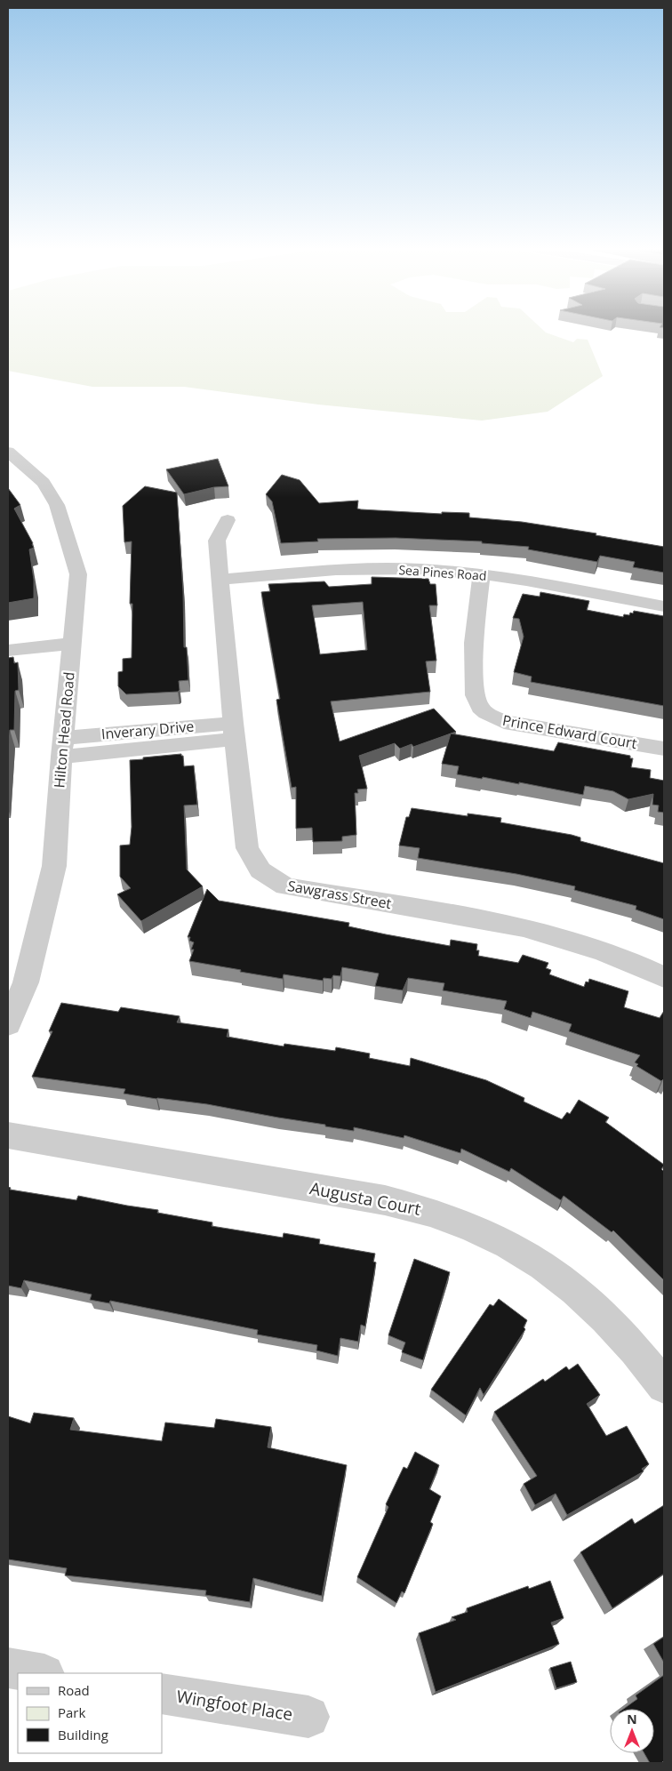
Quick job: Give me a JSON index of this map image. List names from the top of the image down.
{
  "streets": {
    "street": [
      "Sea Pines Road",
      "Hilton Head Road",
      "Prince Edward Court",
      "Sawgrass Street",
      "Augusta Court",
      "Wingfoot Place"
    ]
  },
  "crossings": [
    ["Sea Pines Road", "Prince Edward Court"],
    ["Sea Pines Road", "Sawgrass Street"]
  ],
  "legend": ["Road", "Park", "Building"],
  "north": "top"
}
